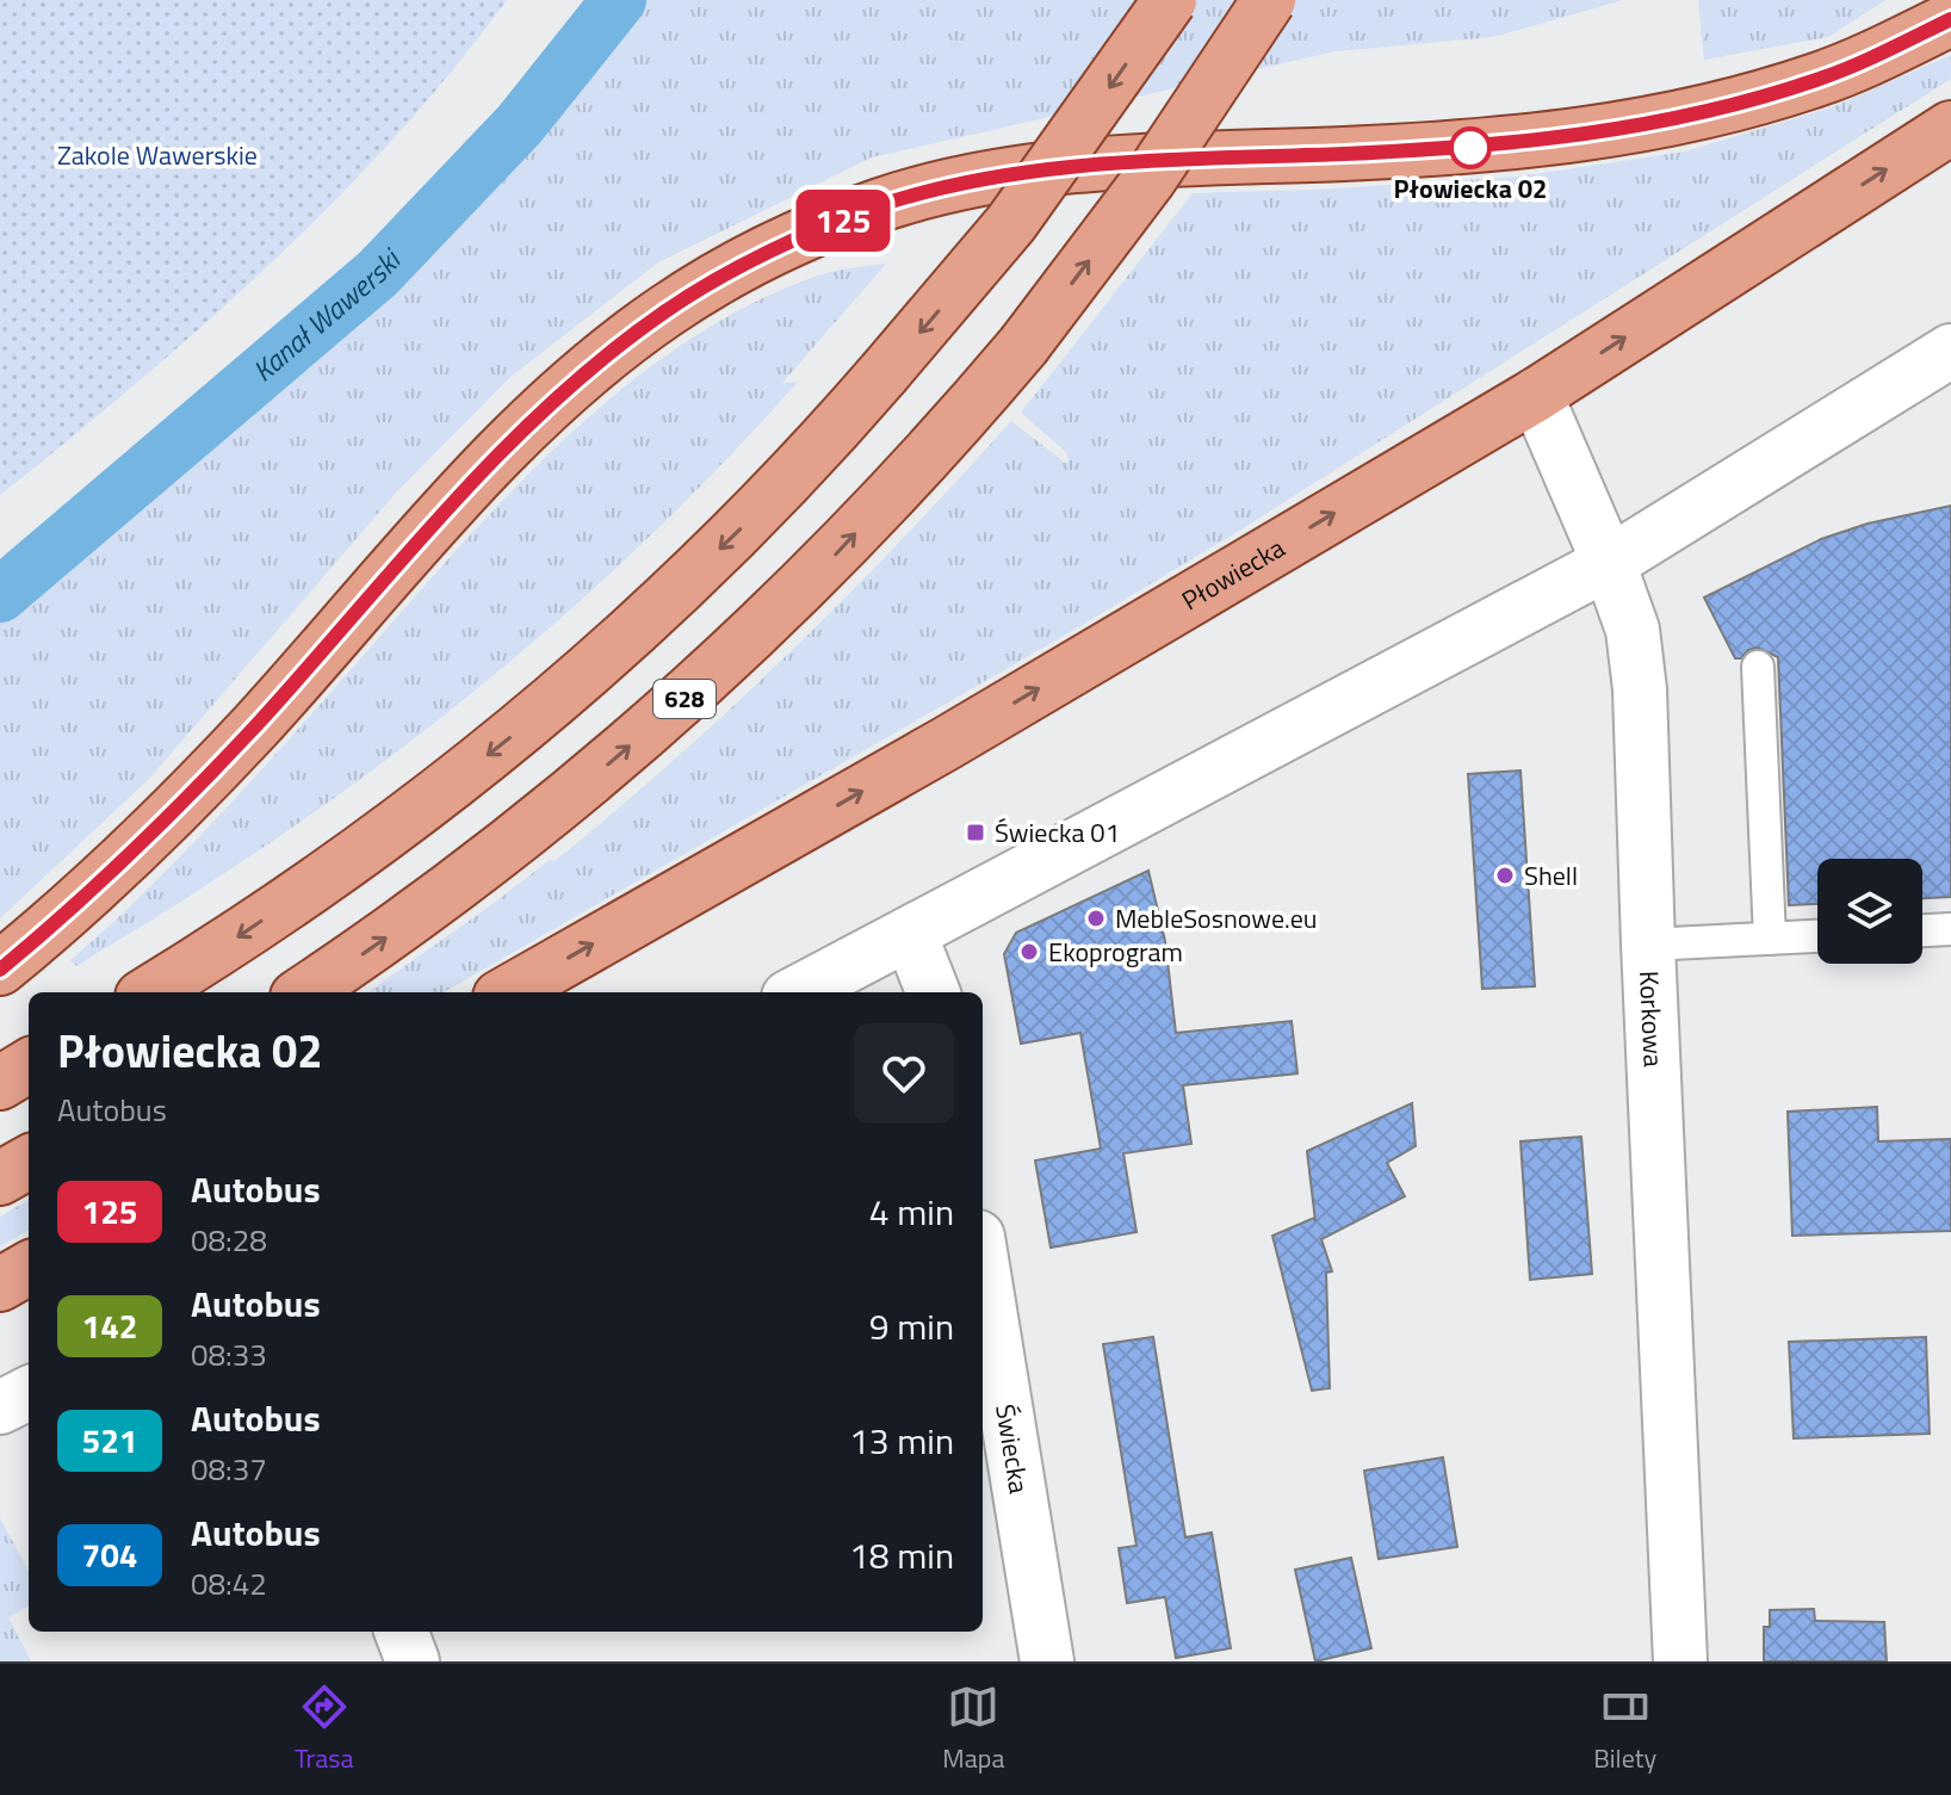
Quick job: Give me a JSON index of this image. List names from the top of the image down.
{
  "streets": {
    "main road": ["Płowiecka", "628"],
    "street": ["Korkowa", "Świecka"]
  },
  "crossings": [
    ["Płowiecka", "Korkowa"]
  ],
  "water": ["Kanał Wawerski"],
  "parks": ["Zakole Wawerskie"],
  "places": {
    "other": [
      "Płowiecka 02",
      "Shell",
      "MebleSosnowe.eu",
      "Ekoprogram"
    ],
    "transit": ["Świecka 01"]
  },
  "lines": ["bus line 125"],
  "page": {
    "on_map": "125",
    "heading": ["Płowiecka 02", "Autobus"],
    "list": [
      {
        "mark": "125",
        "name": "Autobus",
        "note": "08:28",
        "value": "4 min"
      },
      {
        "mark": "142",
        "name": "Autobus",
        "note": "08:33",
        "value": "9 min"
      },
      {
        "mark": "521",
        "name": "Autobus",
        "note": "08:37",
        "value": "13 min"
      },
      {
        "mark": "704",
        "name": "Autobus",
        "note": "08:42",
        "value": "18 min"
      }
    ],
    "tabs": ["Trasa", "Mapa", "Bilety"]
  }
}
